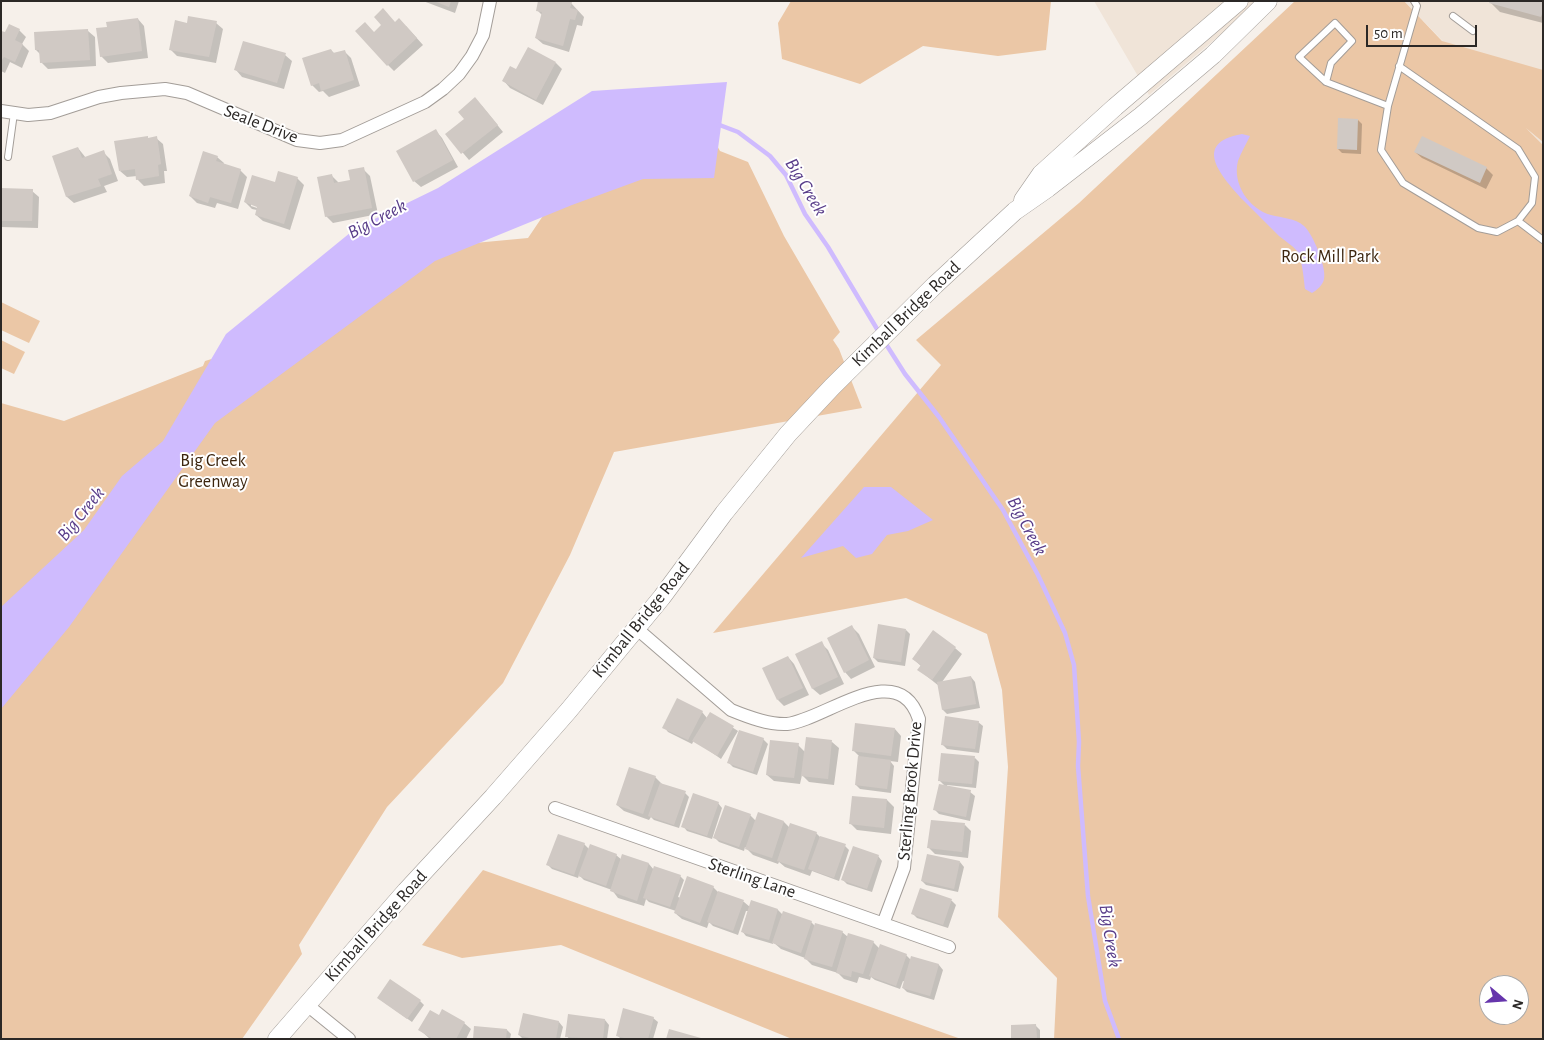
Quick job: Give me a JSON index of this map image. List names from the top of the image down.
{
  "streets": {
    "street": [
      "Seale Drive",
      "Kimball Bridge Road",
      "Sterling Brook Drive",
      "Sterling Lane"
    ]
  },
  "crossings": [
    ["Kimball Bridge Road", "Sterling Brook Drive"],
    ["Sterling Brook Drive", "Sterling Lane"]
  ],
  "water": ["Big Creek"],
  "parks": ["Rock Mill Park", "Big Creek Greenway"],
  "scale_bar": "50 m",
  "north": "right"
}
